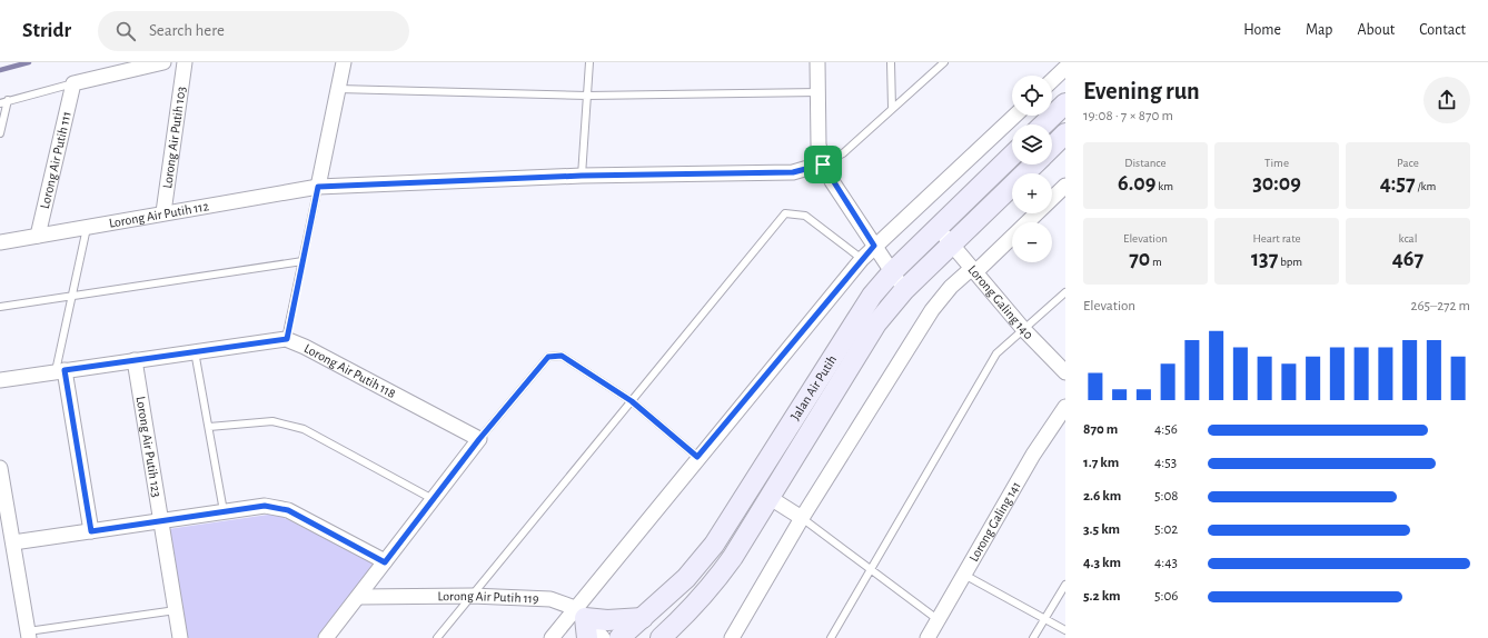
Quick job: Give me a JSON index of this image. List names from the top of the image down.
{
  "streets": {
    "street": [
      "Lorong Air Putih 103",
      "Lorong Air Putih 111",
      "Lorong Air Putih 112",
      "Lorong Galing 140",
      "Lorong Air Putih 118",
      "Jalan Air Putih",
      "Lorong Air Putih 123",
      "Lorong Galing 141",
      "Lorong Air Putih 119"
    ]
  },
  "crossings": [
    ["Lorong Air Putih 103", "Lorong Air Putih 112"],
    ["Lorong Air Putih 111", "Lorong Air Putih 112"],
    ["Lorong Galing 140", "Jalan Air Putih"],
    ["Lorong Air Putih 118", "Lorong Air Putih 123"]
  ],
  "page": {
    "header": "Stridr",
    "search": "Search here",
    "nav": [
      "Home",
      "Map",
      "About",
      "Contact"
    ],
    "heading": ["Evening run", "19:08 · 7 × 870 m"],
    "map_buttons": ["+", "−"],
    "stats": [
      ["Distance", "6.09 km"],
      ["Time", "30:09"],
      ["Pace", "4:57 /km"],
      ["Elevation", "70 m"],
      ["Heart rate", "137 bpm"],
      ["kcal", "467"]
    ],
    "chart": ["Elevation", "265–272 m"],
    "list": [
      {
        "name": "870 m",
        "note": "4:56"
      },
      {
        "name": "1.7 km",
        "note": "4:53"
      },
      {
        "name": "2.6 km",
        "note": "5:08"
      },
      {
        "name": "3.5 km",
        "note": "5:02"
      },
      {
        "name": "4.3 km",
        "note": "4:43"
      },
      {
        "name": "5.2 km",
        "note": "5:06"
      }
    ]
  }
}
